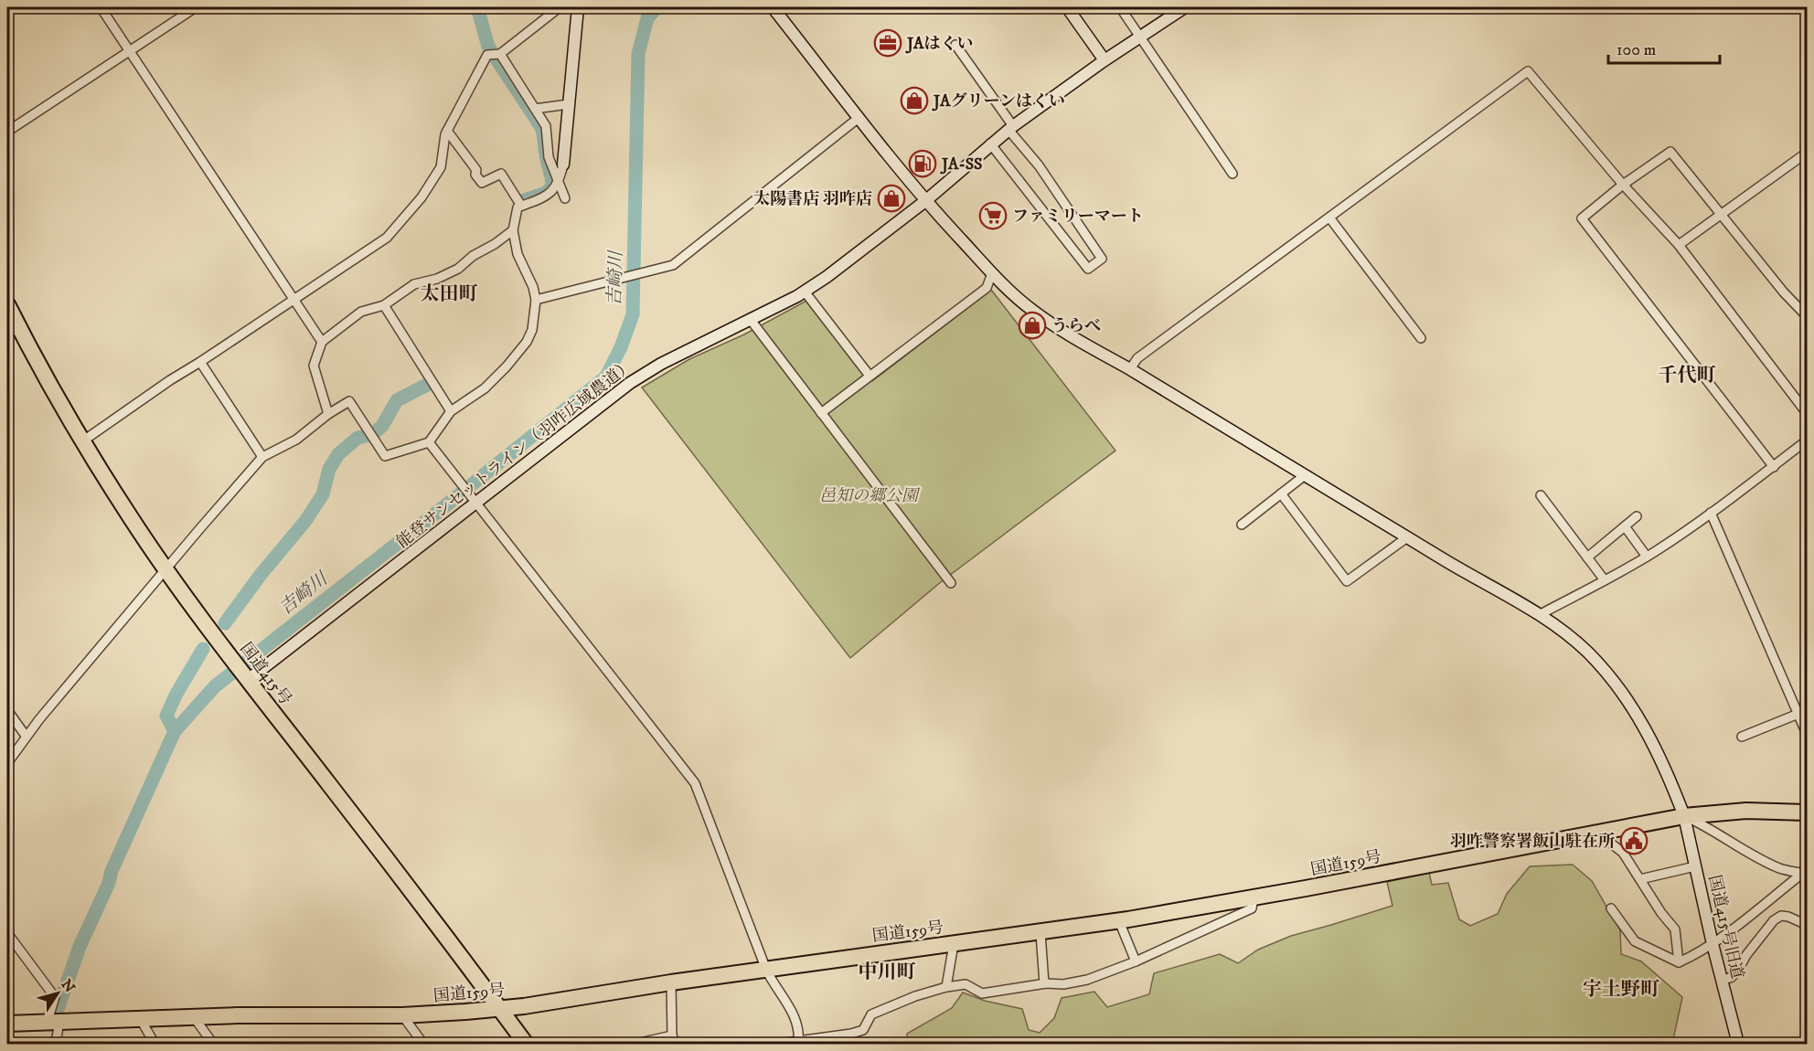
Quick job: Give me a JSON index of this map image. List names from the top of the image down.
{
  "streets": {
    "highway": ["国道415号", "国道159号"],
    "street": ["能登サンセットライン（羽咋広域農道）", "国道415号旧道"]
  },
  "crossings": [
    ["能登サンセットライン（羽咋広域農道）", "国道415号"],
    ["能登サンセットライン（羽咋広域農道）", "国道415号旧道"],
    ["国道415号", "国道159号"],
    ["国道159号", "国道415号旧道"]
  ],
  "districts": [
    "太田町",
    "千代町",
    "中川町",
    "宇土野町"
  ],
  "water": ["吉崎川"],
  "parks": ["邑知の郷公園"],
  "places": {
    "office": ["JAはくい"],
    "shop": ["JAグリーンはくい", "太陽書店 羽咋店", "うらべ"],
    "fuel station": ["JA-SS"],
    "supermarket": ["ファミリーマート"],
    "public building": ["羽咋警察署飯山駐在所"]
  },
  "scale_bar": "100 m",
  "north": "top right"
}
